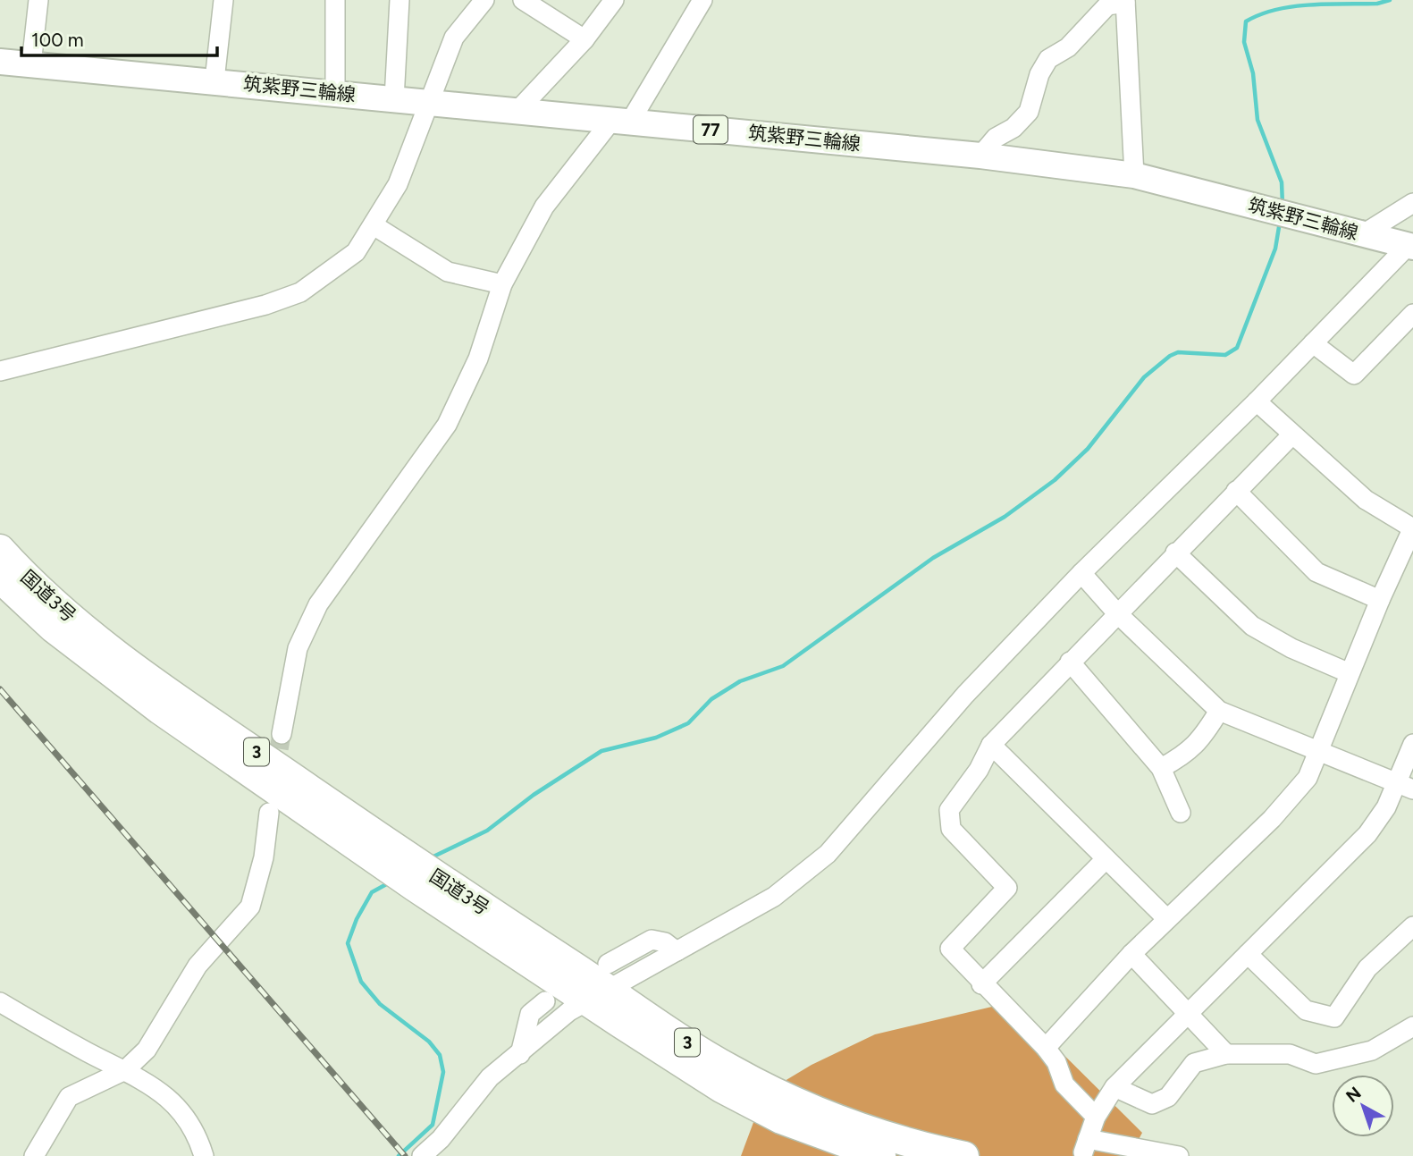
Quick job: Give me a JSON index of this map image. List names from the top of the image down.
{
  "streets": {
    "highway": ["国道3号", "3"],
    "main road": ["筑紫野三輪線", "77"]
  },
  "scale_bar": "100 m",
  "north": "top left"
}
